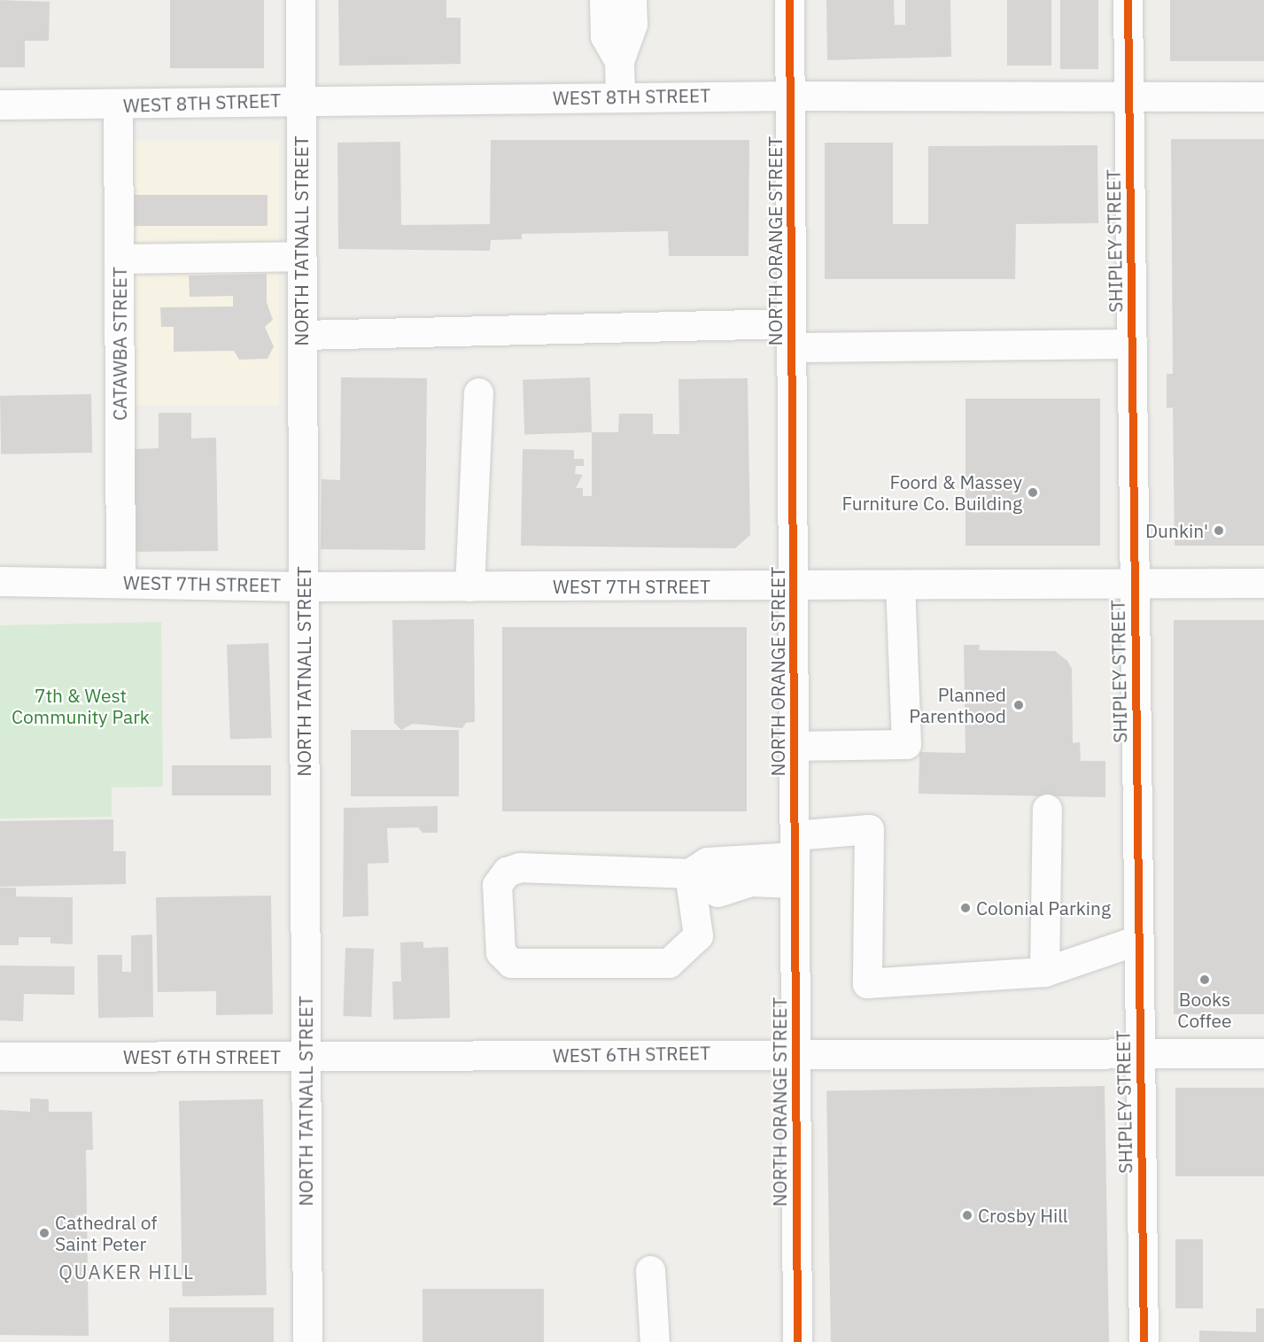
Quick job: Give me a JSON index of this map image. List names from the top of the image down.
{
  "streets": {
    "street": [
      "WEST 8TH STREET",
      "NORTH TATNALL STREET",
      "NORTH ORANGE STREET",
      "SHIPLEY STREET",
      "CATAWBA STREET",
      "WEST 7TH STREET",
      "WEST 6TH STREET"
    ]
  },
  "crossings": [
    ["WEST 8TH STREET", "NORTH TATNALL STREET"],
    ["WEST 8TH STREET", "NORTH ORANGE STREET"],
    ["WEST 8TH STREET", "SHIPLEY STREET"],
    ["WEST 8TH STREET", "CATAWBA STREET"],
    ["NORTH TATNALL STREET", "WEST 7TH STREET"],
    ["NORTH TATNALL STREET", "WEST 6TH STREET"],
    ["NORTH ORANGE STREET", "WEST 7TH STREET"],
    ["NORTH ORANGE STREET", "WEST 6TH STREET"],
    ["SHIPLEY STREET", "WEST 7TH STREET"],
    ["SHIPLEY STREET", "WEST 6TH STREET"],
    ["CATAWBA STREET", "WEST 7TH STREET"]
  ],
  "districts": ["QUAKER HILL"],
  "parks": ["7th & West Community Park"],
  "places": [
    "Foord & Massey Furniture Co. Building",
    "Dunkin'",
    "Planned Parenthood",
    "Colonial Parking",
    "Books Coffee",
    "Crosby Hill",
    "Cathedral of Saint Peter"
  ]
}
